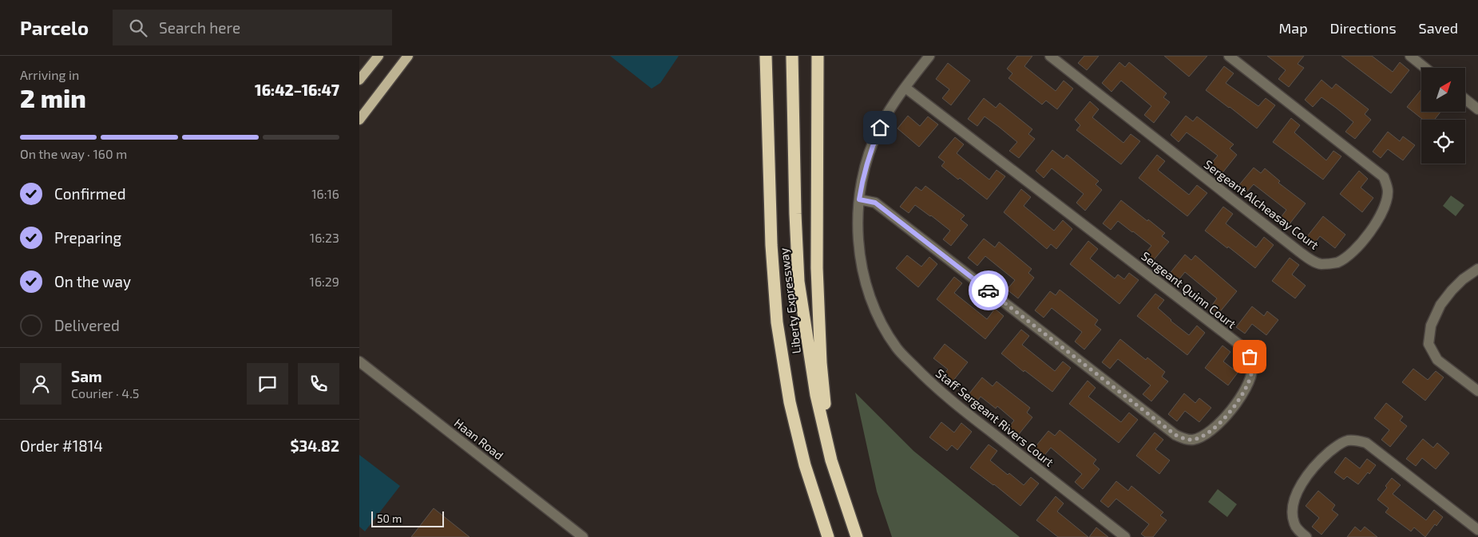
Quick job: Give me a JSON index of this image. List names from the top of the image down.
{
  "streets": {
    "highway": ["Liberty Expressway"],
    "street": [
      "Sergeant Alcheasay Court",
      "Sergeant Quinn Court",
      "Staff Sergeant Rivers Court",
      "Haan Road"
    ]
  },
  "crossings": [
    ["Sergeant Quinn Court", "Staff Sergeant Rivers Court"]
  ],
  "scale_bar": "50 m",
  "north": "top right",
  "page": {
    "header": "Parcelo",
    "search": "Search here",
    "nav": ["Map", "Directions", "Saved"],
    "heading": ["2 min", "Arriving in", "16:42–16:47"],
    "panel": [
      "Sam",
      "Courier · 4.5",
      "Order #1814",
      "$34.82"
    ],
    "bar": "On the way · 160 m",
    "list": [
      ["Confirmed", "16:16"],
      ["Preparing", "16:23"],
      ["On the way", "16:29"],
      "Delivered"
    ],
    "scale": "50 m"
  }
}
